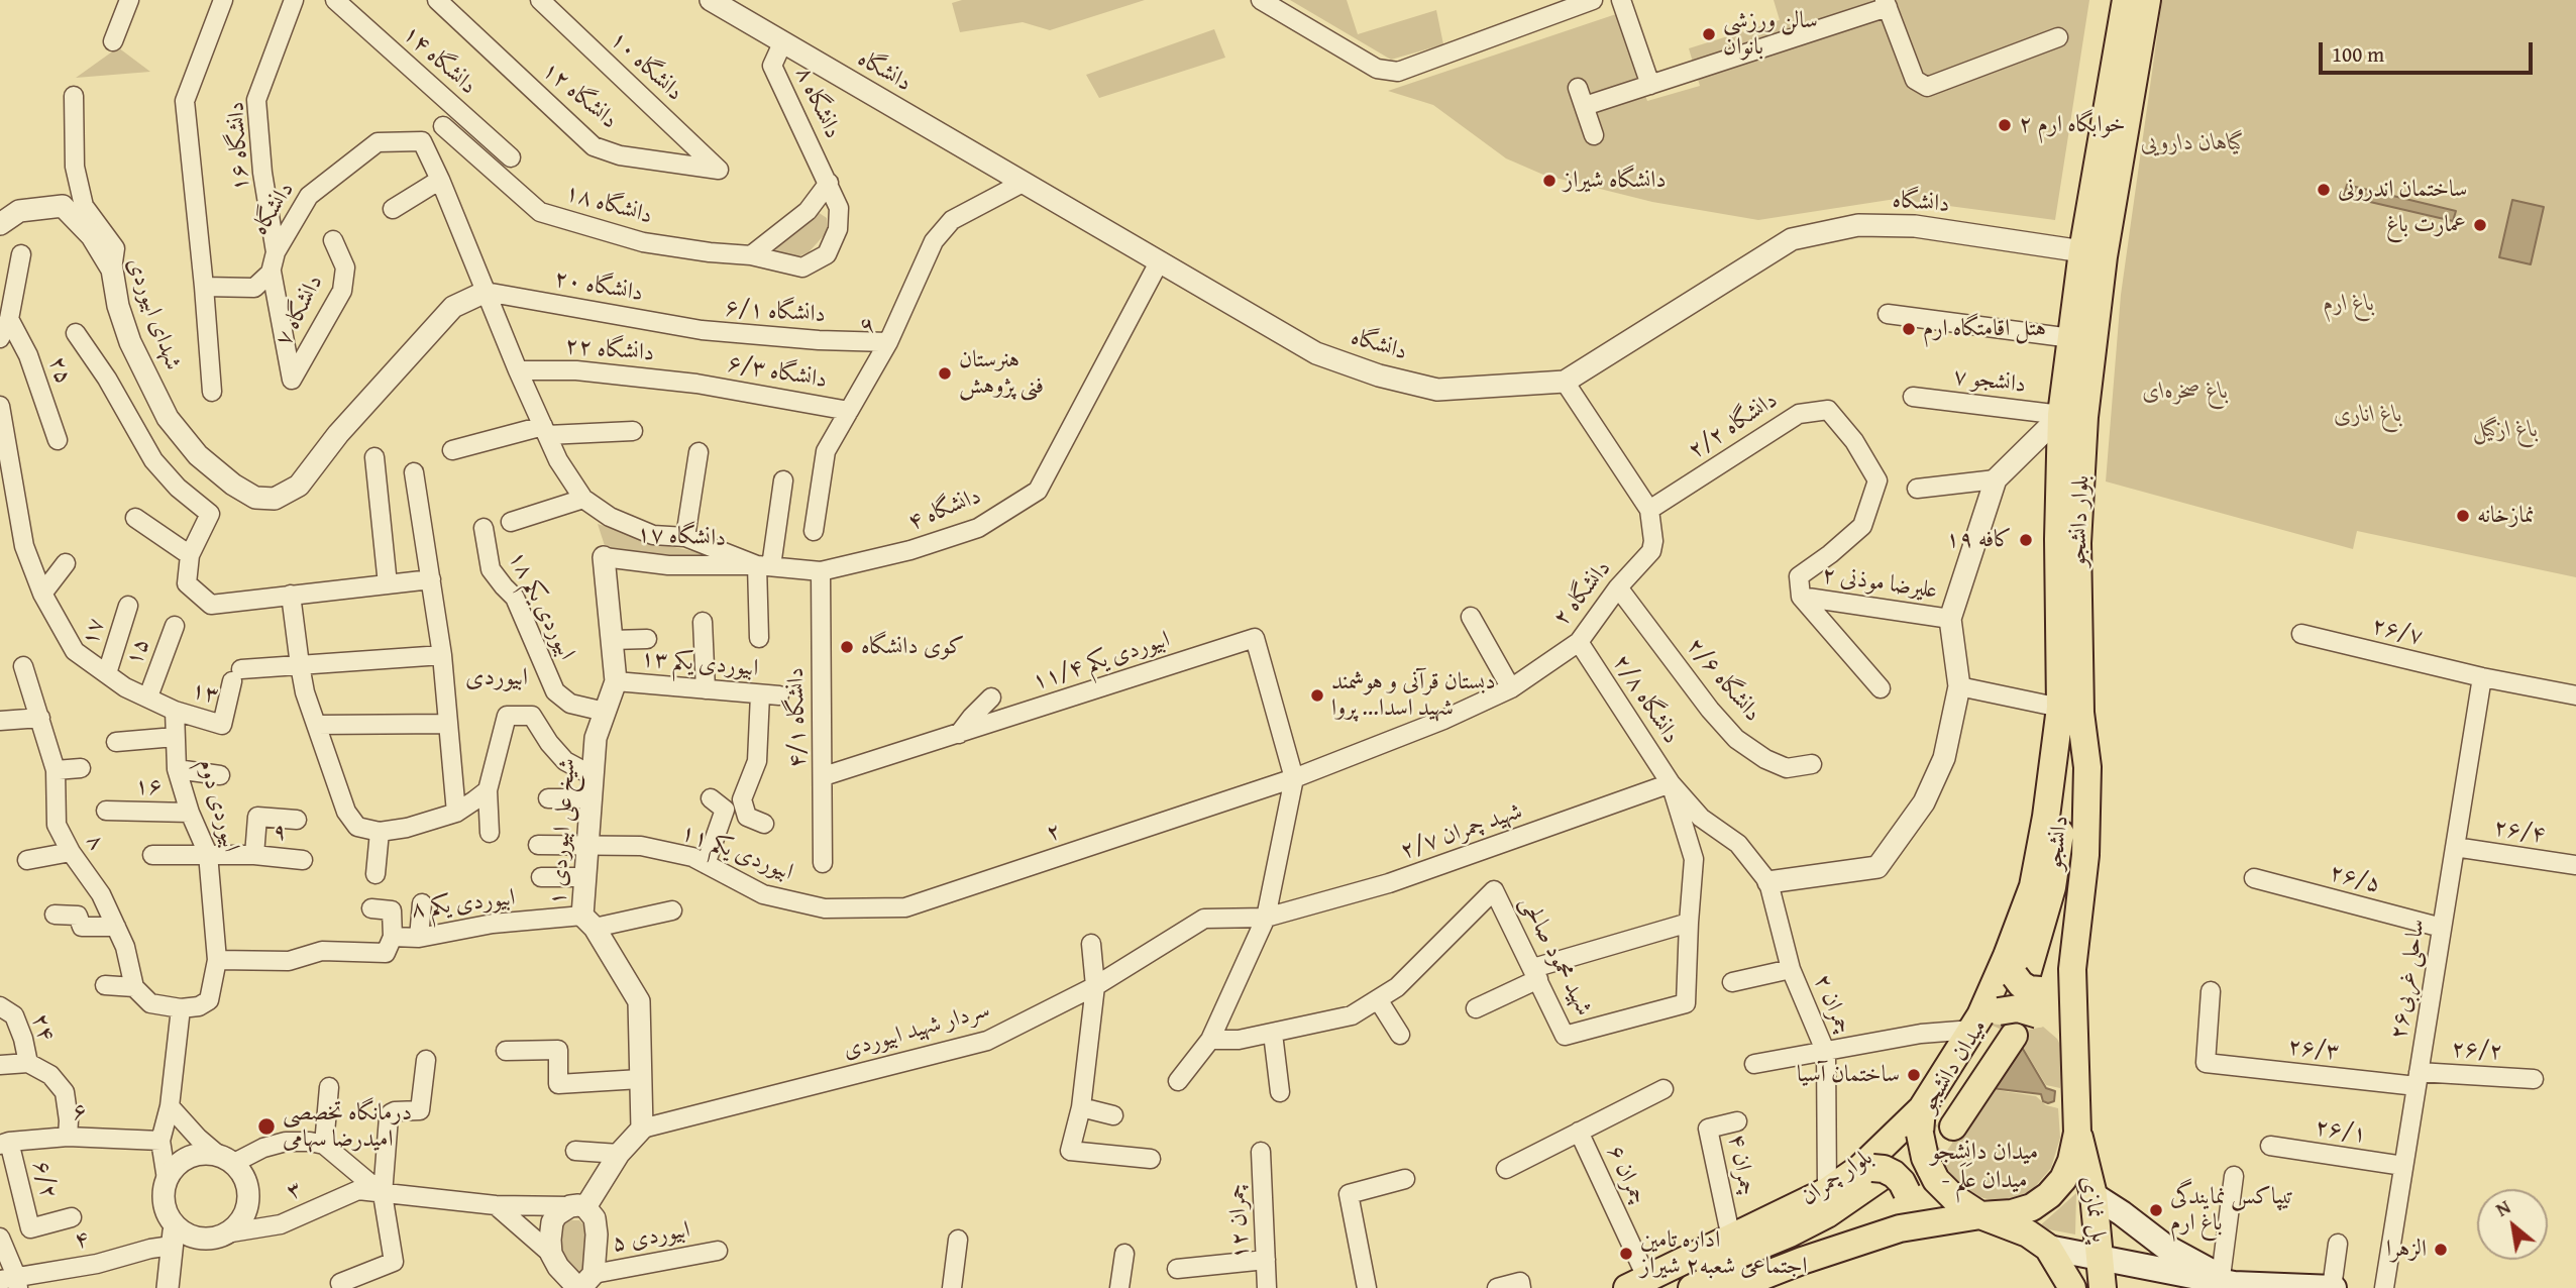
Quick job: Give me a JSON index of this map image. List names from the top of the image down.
{
  "streets": {
    "main road": [
      "بلوار دانشجو",
      "دانشجو",
      "میدان دانشجو",
      "بلوار چمران",
      "پل نمازی"
    ],
    "street": [
      "۱۴ دانشگاه",
      "۱۰ دانشگاه",
      "دانشگاه",
      "۱۲ دانشگاه",
      "۸ دانشگاه",
      "۱۶ دانشگاه",
      "۱۸ دانشگاه",
      "۲۰ دانشگاه",
      "۷ دانشگاه",
      "۶/۱ دانشگاه",
      "شهدای ابیوردی",
      "۶",
      "۲۲ دانشگاه",
      "۲۵",
      "۶/۳ دانشگاه",
      "۷ دانشجو",
      "۲/۲ دانشگاه",
      "۴ دانشگاه",
      "۱۷ دانشگاه",
      "۲ علیرضا موذنی",
      "۲ دانشگاه",
      "۱۸ ابیوردی یکم",
      "۱۷",
      "۲۶/۷",
      "۱۵",
      "۱۱/۴ ابیوردی یکم",
      "۱۳ ابیوردی یکم",
      "۲/۶ دانشگاه",
      "۱۳",
      "۲/۸ دانشگاه",
      "۴/۱ دانشگاه",
      "۱۶",
      "ابیوردی دوم",
      "شیخ علی ابیوردی ۱",
      "۲/۷ شهید چمران",
      "۲۶/۴",
      "۹",
      "۲",
      "۸",
      "۱۱ ابیوردی یکم",
      "۲۶/۵",
      "۸ ابیوردی یکم",
      "شهید محمود صالحی",
      "ساحلی غربی۲۶",
      "۲ چمران",
      "۲۴",
      "سردار شهید ابیوردی",
      "۲۶/۳",
      "۲۶/۲",
      "۲۶/۱",
      "۴ چمران",
      "۶ چمران",
      "۶/۲",
      "۳",
      "۱۲ چمران",
      "۵ ابیوردی",
      "۴"
    ]
  },
  "crossings": [
    ["۱۰ دانشگاه", "۱۲ دانشگاه"],
    ["دانشگاه", "۸ دانشگاه"],
    ["دانشگاه", "۱۶ دانشگاه"],
    ["دانشگاه", "۷ دانشگاه"],
    ["دانشگاه", "۶"],
    ["دانشگاه", "۴ دانشگاه"],
    ["دانشگاه", "بلوار دانشجو"],
    ["دانشگاه", "۲ دانشگاه"],
    ["۸ دانشگاه", "۱۸ دانشگاه"],
    ["۲۰ دانشگاه", "۶/۱ دانشگاه"],
    ["۲۰ دانشگاه", "شهدای ابیوردی"],
    ["۶/۱ دانشگاه", "۶"],
    ["۶", "۶/۳ دانشگاه"],
    ["۶", "۲۴"],
    ["۶", "۶/۲"],
    ["۲۲ دانشگاه", "۶/۳ دانشگاه"],
    ["۷ دانشجو", "بلوار دانشجو"],
    ["۲/۲ دانشگاه", "۲ علیرضا موذنی"],
    ["۲/۲ دانشگاه", "۲ دانشگاه"],
    ["۴ دانشگاه", "۴/۱ دانشگاه"],
    ["بلوار دانشجو", "دانشجو"],
    ["بلوار دانشجو", "میدان دانشجو"],
    ["۱۷ دانشگاه", "شیخ علی ابیوردی ۱"],
    ["۲ دانشگاه", "۱۱/۴ ابیوردی یکم"],
    ["۲ دانشگاه", "۲/۶ دانشگاه"],
    ["۲ دانشگاه", "۲/۸ دانشگاه"],
    ["۲ دانشگاه", "۲"],
    ["۱۸ ابیوردی یکم", "شیخ علی ابیوردی ۱"],
    ["۲۶/۷", "ساحلی غربی۲۶"],
    ["۱۱/۴ ابیوردی یکم", "۴/۱ دانشگاه"],
    ["۱۱/۴ ابیوردی یکم", "۲"],
    ["۱۳ ابیوردی یکم", "شیخ علی ابیوردی ۱"],
    ["۱۳", "ابیوردی دوم"],
    ["۲/۸ دانشگاه", "۲/۷ شهید چمران"],
    ["۲/۸ دانشگاه", "شهید محمود صالحی"],
    ["۱۶", "ابیوردی دوم"],
    ["ابیوردی دوم", "۹"],
    ["شیخ علی ابیوردی ۱", "۱۱ ابیوردی یکم"],
    ["شیخ علی ابیوردی ۱", "۸ ابیوردی یکم"],
    ["شیخ علی ابیوردی ۱", "سردار شهید ابیوردی"],
    ["۲/۷ شهید چمران", "شهید محمود صالحی"],
    ["۲/۷ شهید چمران", "سردار شهید ابیوردی"],
    ["۲۶/۴", "ساحلی غربی۲۶"],
    ["۲", "۱۱ ابیوردی یکم"],
    ["دانشجو", "میدان دانشجو"],
    ["۲۶/۵", "ساحلی غربی۲۶"],
    ["ساحلی غربی۲۶", "۲۶/۳"],
    ["ساحلی غربی۲۶", "۲۶/۲"],
    ["ساحلی غربی۲۶", "۲۶/۱"],
    ["۲ چمران", "بلوار چمران"],
    ["۲۶/۳", "۲۶/۲"],
    ["میدان دانشجو", "بلوار چمران"],
    ["میدان دانشجو", "پل نمازی"],
    ["۴ چمران", "بلوار چمران"],
    ["۶ چمران", "بلوار چمران"],
    ["۳", "۴"]
  ],
  "districts": ["ابیوردی", "میدان دانشجو - میدان عَلَم"],
  "parks": [
    "گیاهان دارویی",
    "باغ ارم",
    "باغ صخره‌ای",
    "باغ اناری",
    "باغ ازگیل"
  ],
  "places": [
    "سالن ورزشی بانوان",
    "خوابگاه ارم ۲",
    "دانشگاه شیراز",
    "ساختمان اندرونی",
    "عمارت باغ",
    "هتل اقامتگاه ارم",
    "هنرستان فنی پژوهش",
    "نمازخانه",
    "کافه ۱۹",
    "کوی دانشگاه",
    "دبستان قرآنی و هوشمند شهید اسدا... پروا",
    "ساختمان آسیا",
    "درمانگاه تخصصی امیدرضا سهامی",
    "تیپاکس نمایندگی باغ ارم",
    "الزهرا",
    "اداره تامین اجتماعی شعبه۲ شیراز"
  ],
  "scale_bar": "100 m",
  "north": "top left"
}
